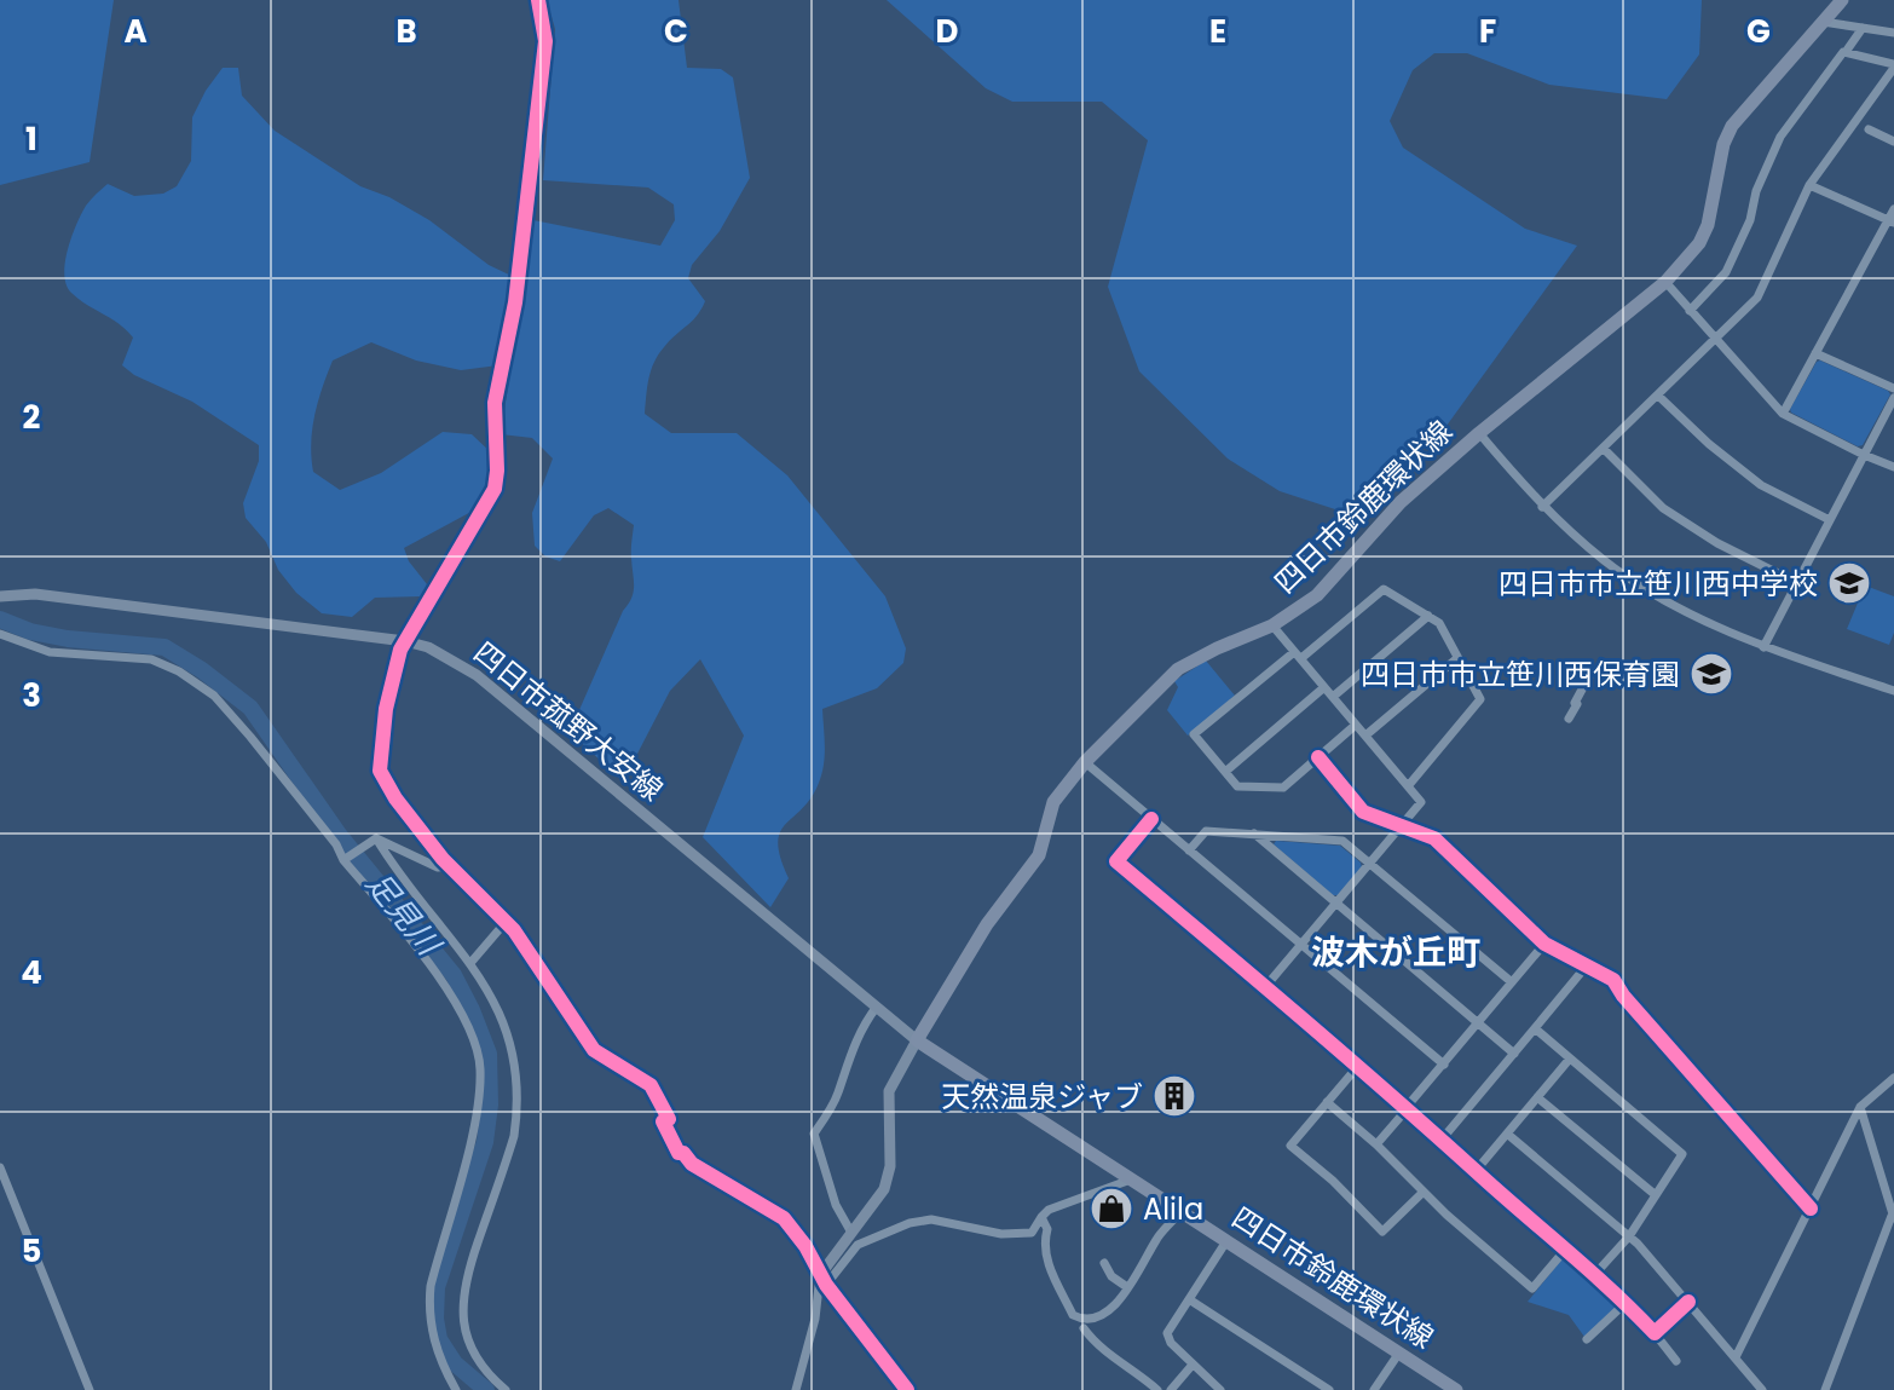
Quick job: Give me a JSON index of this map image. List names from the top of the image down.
{
  "streets": {
    "main road": ["四日市鈴鹿環状線", "四日市菰野大安線"]
  },
  "crossings": [
    ["四日市鈴鹿環状線", "四日市菰野大安線"]
  ],
  "districts": ["波木が丘町"],
  "water": ["足見川"],
  "places": {
    "school or university": ["四日市市立笹川西中学校", "四日市市立笹川西保育園"],
    "building": ["天然温泉ジャブ"],
    "shop": ["Alila"]
  },
  "grid": {
    "columns": [
      "A",
      "B",
      "C",
      "D",
      "E",
      "F",
      "G"
    ],
    "rows": [
      "1",
      "2",
      "3",
      "4",
      "5"
    ]
  }
}
